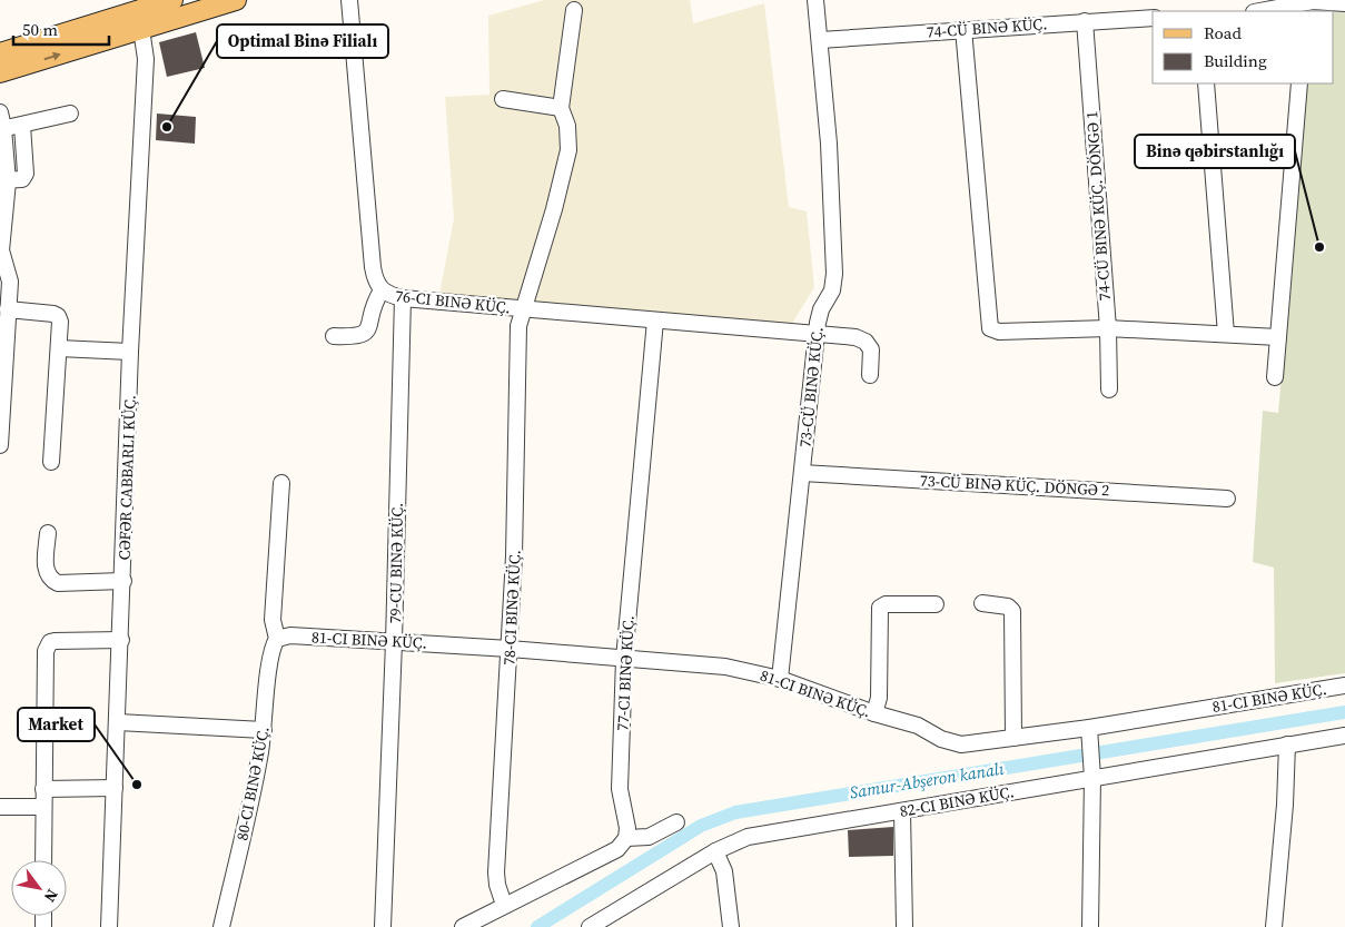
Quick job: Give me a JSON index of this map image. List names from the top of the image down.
{
  "streets": {
    "street": [
      "74-CÜ BINƏ KÜÇ.",
      "74-CÜ BINƏ KÜÇ. DÖNGƏ 1",
      "73-CÜ BINƏ KÜÇ.",
      "73-CÜ BINƏ KÜÇ. DÖNGƏ 2",
      "79-CU BINƏ KÜÇ.",
      "78-CI BINƏ KÜÇ.",
      "81-CI BINƏ KÜÇ.",
      "77-CI BINƏ KÜÇ.",
      "80-CI BINƏ KÜÇ.",
      "82-CI BINƏ KÜÇ."
    ]
  },
  "crossings": [
    ["74-CÜ BINƏ KÜÇ.", "74-CÜ BINƏ KÜÇ. DÖNGƏ 1"],
    ["74-CÜ BINƏ KÜÇ.", "73-CÜ BINƏ KÜÇ."],
    ["73-CÜ BINƏ KÜÇ.", "73-CÜ BINƏ KÜÇ. DÖNGƏ 2"],
    ["73-CÜ BINƏ KÜÇ.", "81-CI BINƏ KÜÇ."],
    ["79-CU BINƏ KÜÇ.", "81-CI BINƏ KÜÇ."],
    ["78-CI BINƏ KÜÇ.", "81-CI BINƏ KÜÇ."],
    ["81-CI BINƏ KÜÇ.", "77-CI BINƏ KÜÇ."],
    ["81-CI BINƏ KÜÇ.", "80-CI BINƏ KÜÇ."]
  ],
  "water": ["Samur-Abşeron kanalı"],
  "places": ["Optimal Binə Filialı", "Binə qəbirstanlığı", "Market"],
  "legend": ["Road", "Building"],
  "scale_bar": "50 m",
  "north": "bottom right"
}
